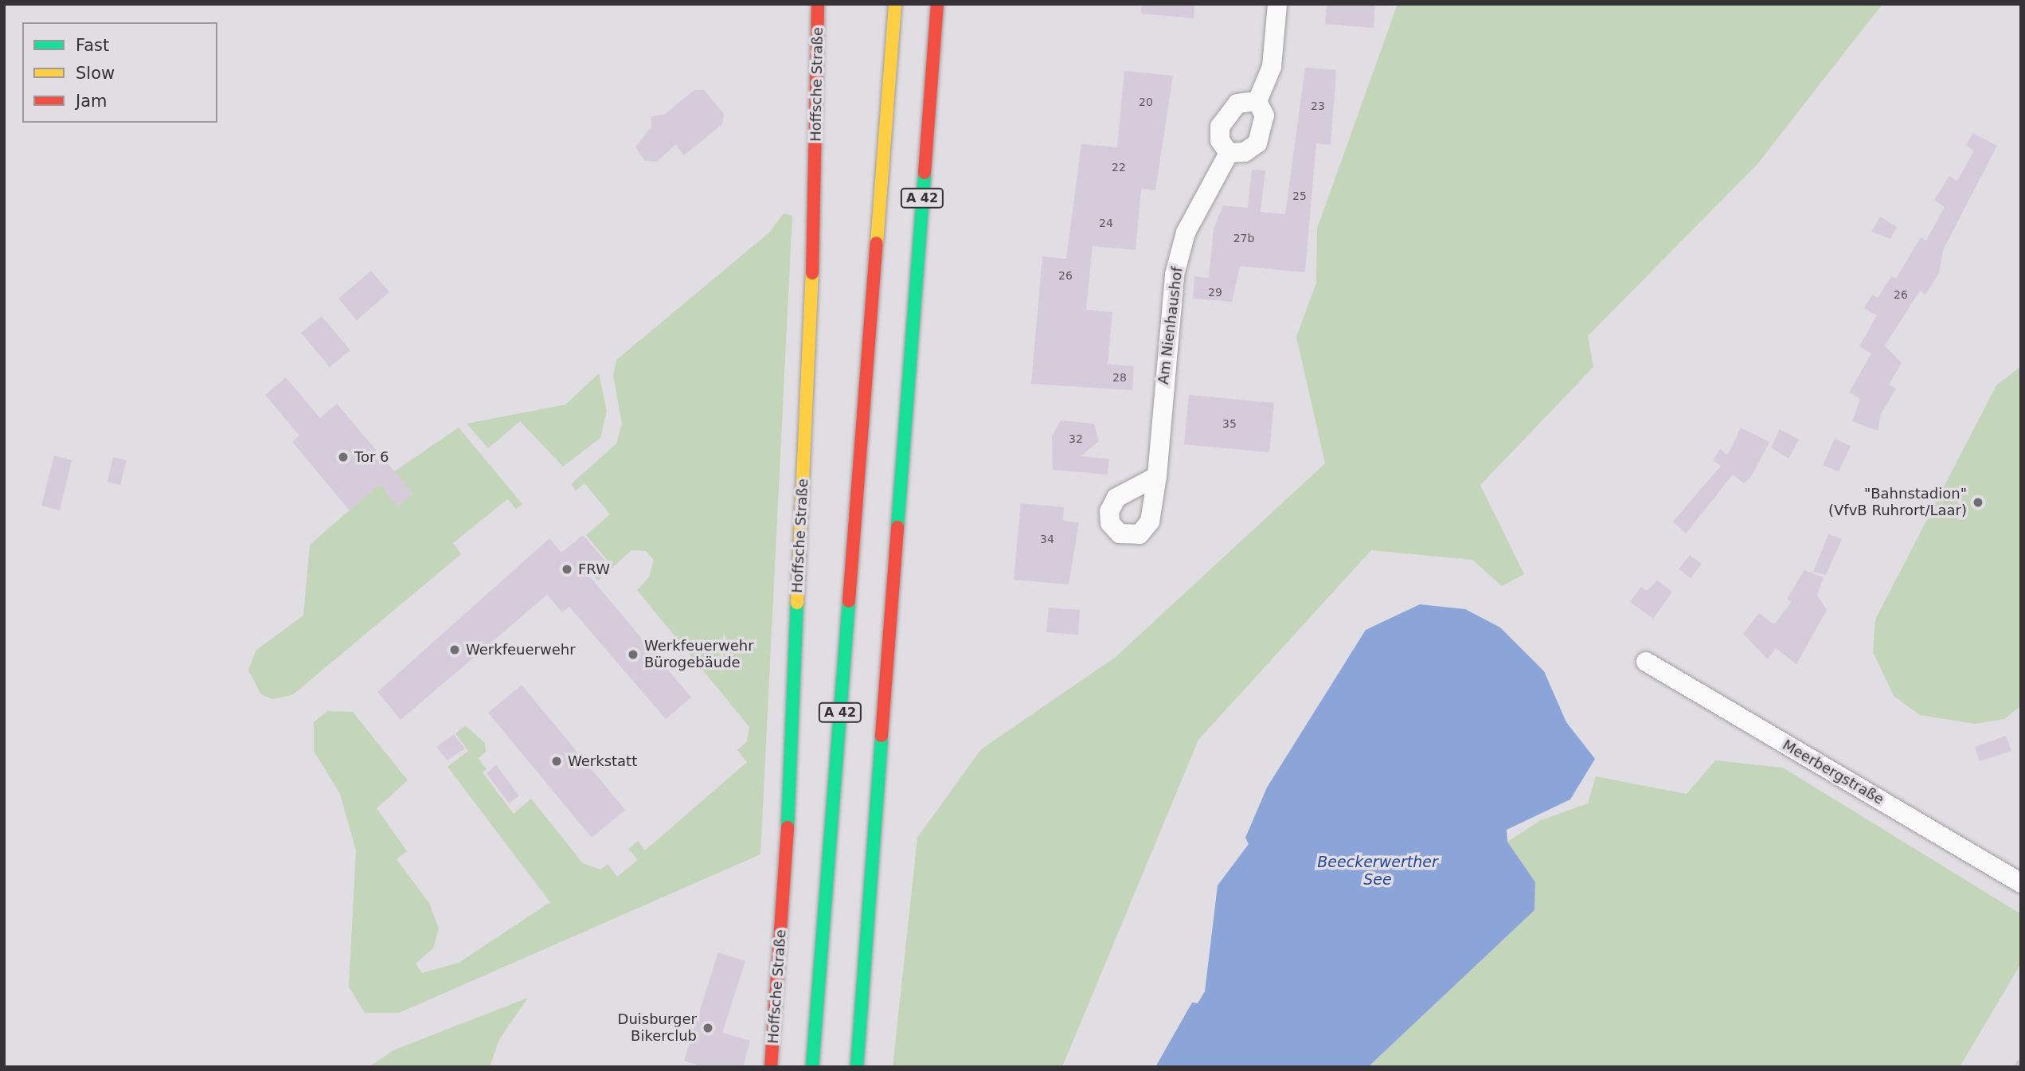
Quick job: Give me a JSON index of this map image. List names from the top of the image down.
{
  "streets": {
    "main road": ["Hoffsche Straße", "A 42"],
    "street": ["Am Nienhaushof", "Meerbergstraße"]
  },
  "water": ["Beeckerwerther See"],
  "places": [
    "Tor 6",
    "\"Bahnstadion\" (VfvB Ruhrort/Laar)",
    "FRW",
    "Werkfeuerwehr",
    "Werkfeuerwehr Bürogebäude",
    "Werkstatt",
    "Duisburger Bikerclub"
  ],
  "house_numbers": [
    "20",
    "23",
    "22",
    "25",
    "24",
    "27b",
    "26",
    "29",
    "26",
    "28",
    "35",
    "32",
    "34"
  ],
  "legend": ["Fast", "Slow", "Jam"]
}
